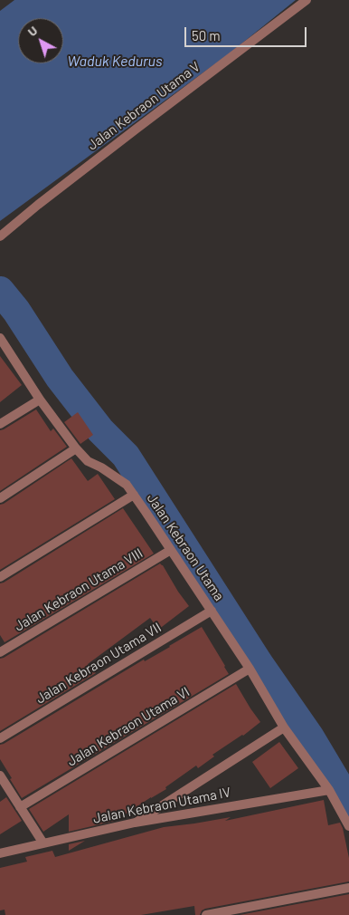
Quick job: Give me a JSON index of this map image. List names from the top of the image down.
{
  "streets": {
    "street": [
      "Jalan Kebraon Utama V",
      "Jalan Kebraon Utama",
      "Jalan Kebraon Utama VIII",
      "Jalan Kebraon Utama VII",
      "Jalan Kebraon Utama VI",
      "Jalan Kebraon Utama IV"
    ]
  },
  "crossings": [
    ["Jalan Kebraon Utama", "Jalan Kebraon Utama VIII"],
    ["Jalan Kebraon Utama", "Jalan Kebraon Utama VII"],
    ["Jalan Kebraon Utama", "Jalan Kebraon Utama VI"],
    ["Jalan Kebraon Utama", "Jalan Kebraon Utama IV"]
  ],
  "water": ["Waduk Kedurus"],
  "scale_bar": "50 m",
  "north": "top left"
}
